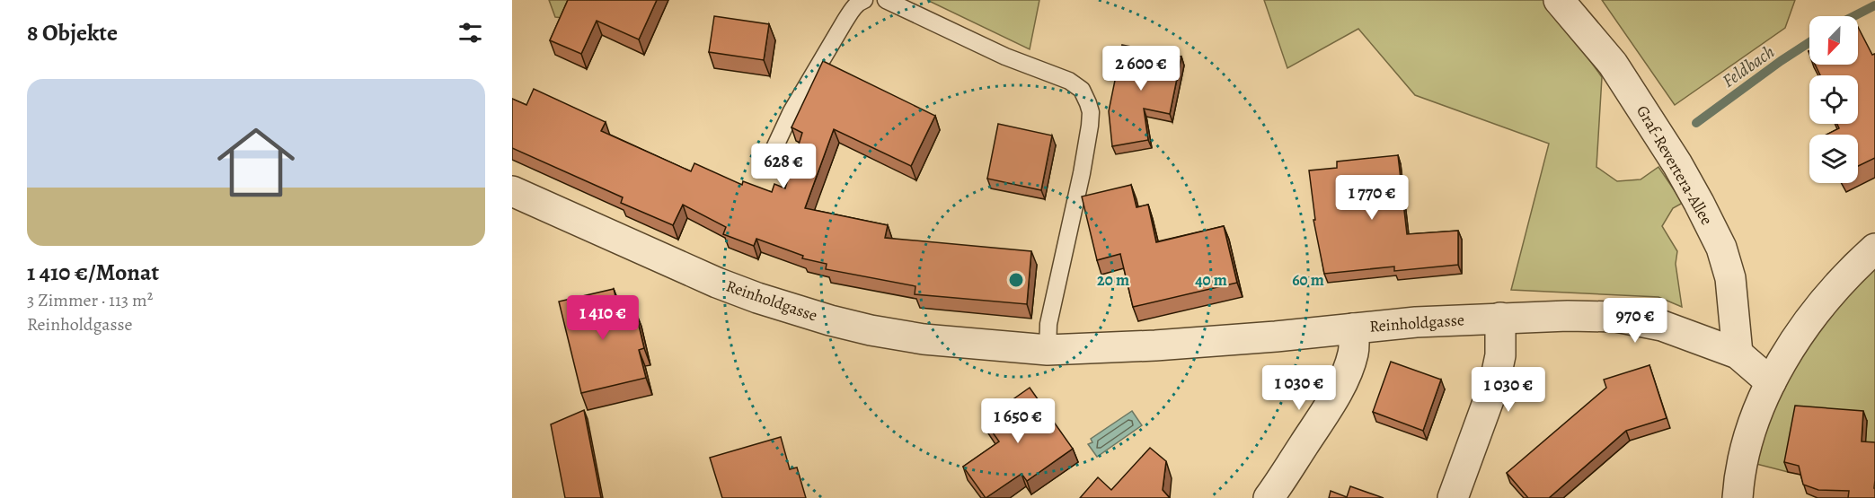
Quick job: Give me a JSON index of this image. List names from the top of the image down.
{
  "streets": {
    "street": ["Graf-Revertera-Allee", "Reinholdgasse"]
  },
  "crossings": [
    ["Graf-Revertera-Allee", "Reinholdgasse"]
  ],
  "water": ["Feldbach"],
  "north": "bottom left",
  "page": {
    "heading": "8 Objekte",
    "price": [
      "2 600 €",
      "628 €",
      "1 770 €",
      "1 410 €",
      "970 €",
      "1 030 €",
      "1 030 €",
      "1 650 €"
    ],
    "list": [
      {
        "name": "1 410 €/Monat",
        "note": "3 Zimmer · 113 m² · Reinholdgasse"
      }
    ]
  },
  "rings": ["20 m", "40 m", "60 m"]
}
